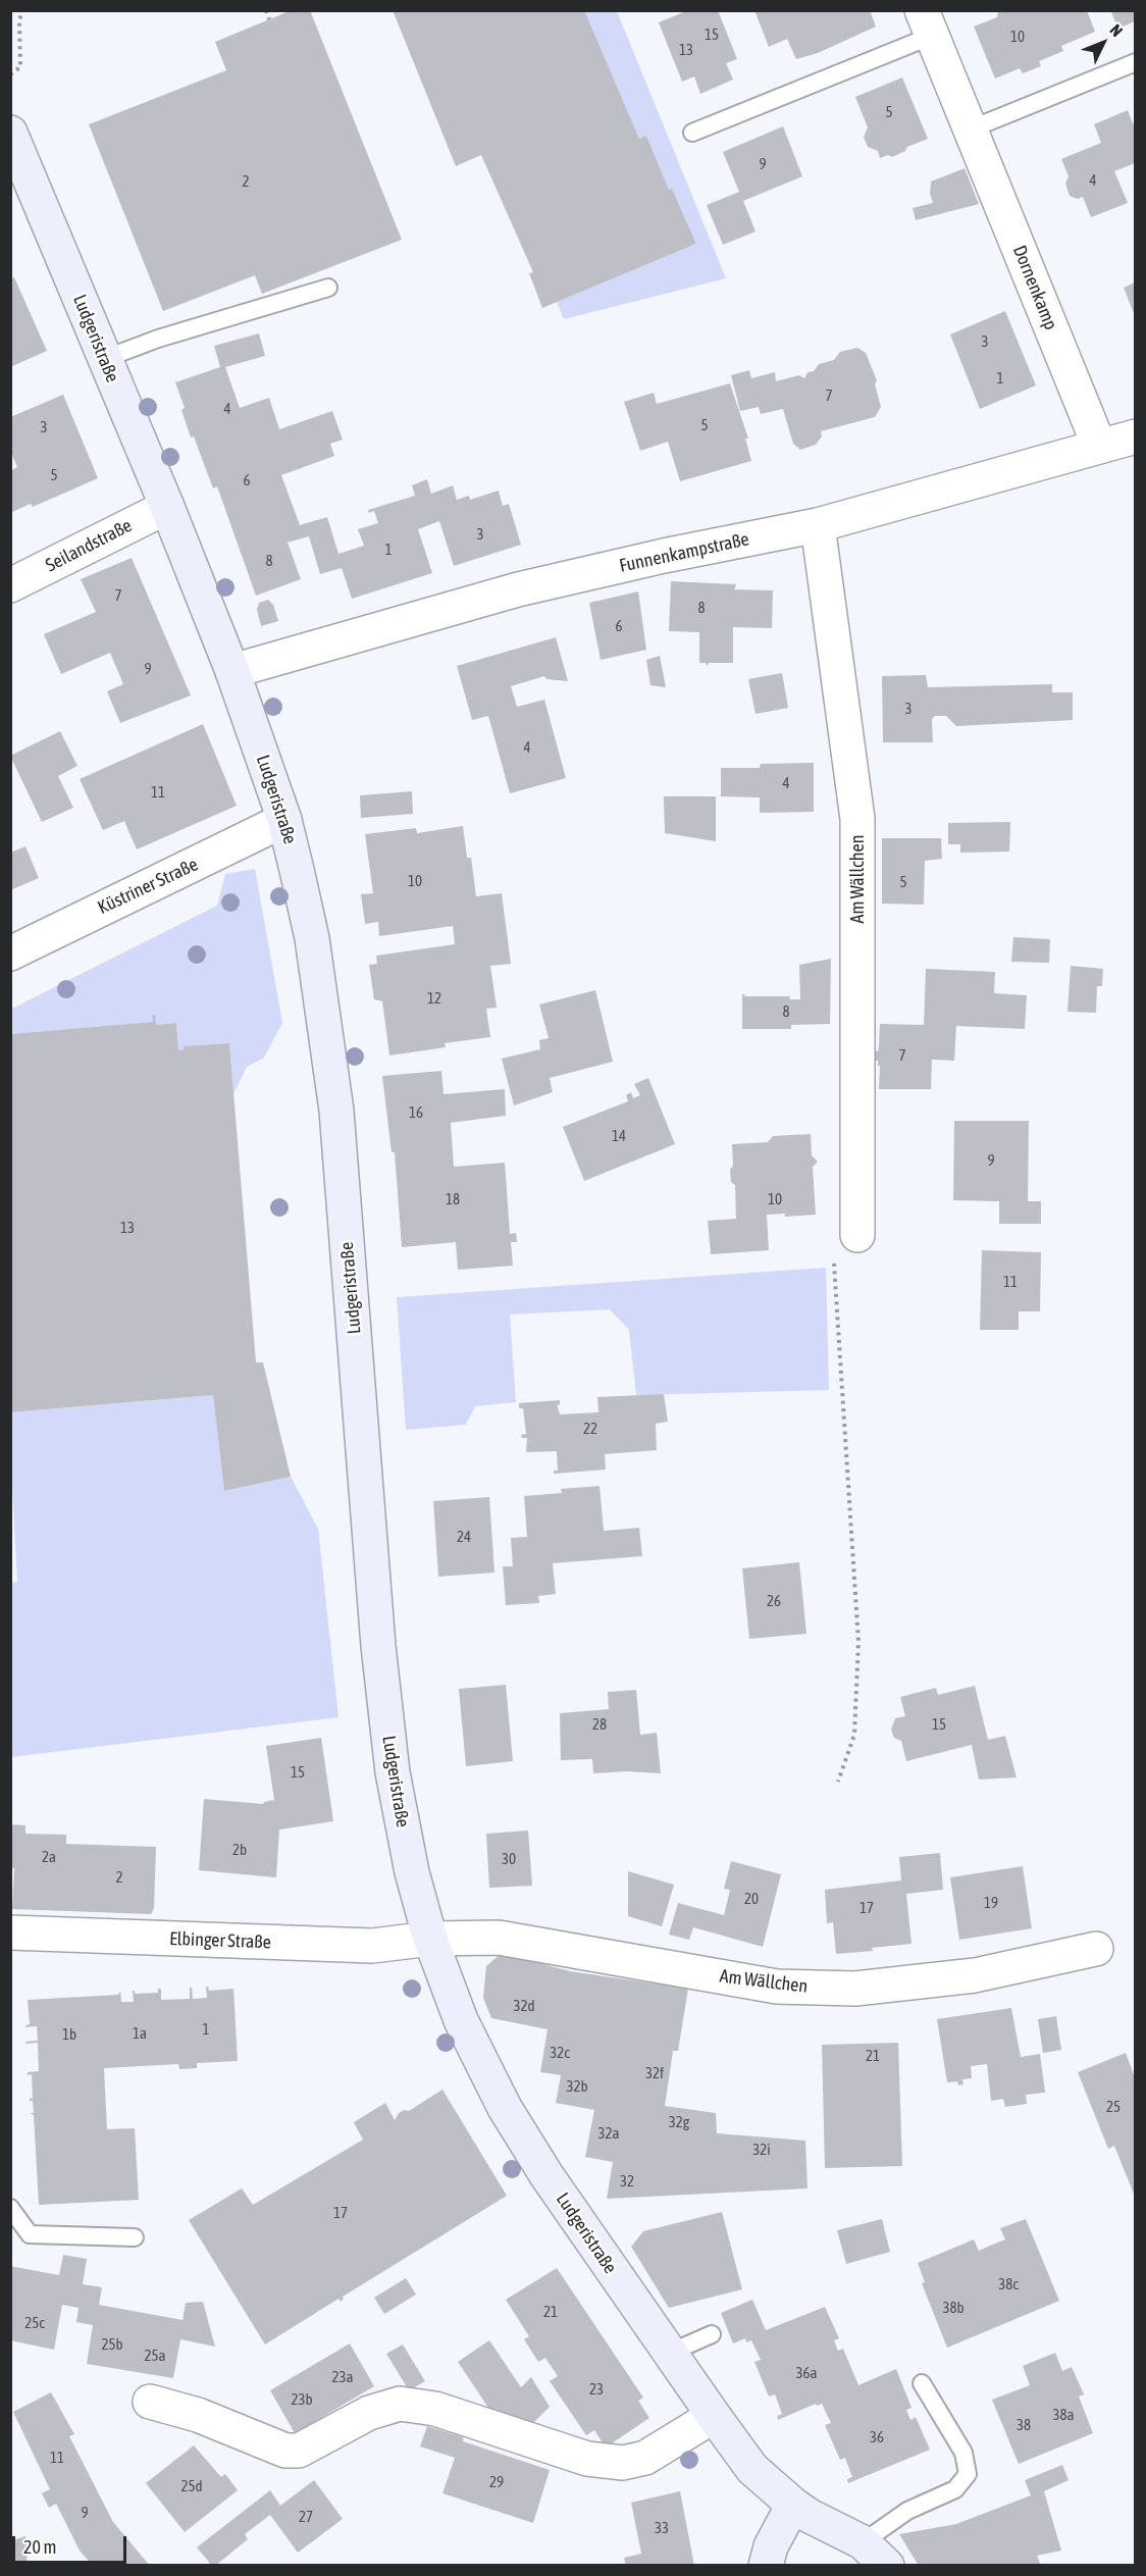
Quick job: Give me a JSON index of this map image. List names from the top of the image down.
{
  "streets": {
    "street": [
      "Dornenkamp",
      "Ludgeristraße",
      "Seilandstraße",
      "Funnenkampstraße",
      "Am Wällchen",
      "Küstriner Straße",
      "Elbinger Straße"
    ]
  },
  "crossings": [
    ["Dornenkamp", "Funnenkampstraße"],
    ["Ludgeristraße", "Seilandstraße"],
    ["Ludgeristraße", "Funnenkampstraße"],
    ["Ludgeristraße", "Am Wällchen"],
    ["Ludgeristraße", "Küstriner Straße"],
    ["Ludgeristraße", "Elbinger Straße"],
    ["Funnenkampstraße", "Am Wällchen"],
    ["Am Wällchen", "Elbinger Straße"]
  ],
  "house_numbers": [
    "15",
    "10",
    "13",
    "5",
    "9",
    "4",
    "2",
    "3",
    "1",
    "7",
    "4",
    "5",
    "3",
    "5",
    "6",
    "3",
    "1",
    "8",
    "7",
    "8",
    "6",
    "9",
    "3",
    "4",
    "4",
    "11",
    "10",
    "5",
    "12",
    "8",
    "7",
    "16",
    "14",
    "9",
    "18",
    "10",
    "13",
    "11",
    "22",
    "24",
    "26",
    "28",
    "15",
    "15",
    "2b",
    "2a",
    "30",
    "2",
    "20",
    "19",
    "17",
    "32d",
    "1",
    "1a",
    "1b",
    "32c",
    "21",
    "32f",
    "32b",
    "25",
    "32g",
    "32a",
    "32i",
    "32",
    "17",
    "38c",
    "38b",
    "21",
    "25c",
    "25b",
    "25a",
    "36a",
    "23a",
    "23",
    "23b",
    "38a",
    "38",
    "36",
    "11",
    "29",
    "25d",
    "9",
    "27",
    "33"
  ],
  "scale_bar": "20 m",
  "north": "top right"
}
